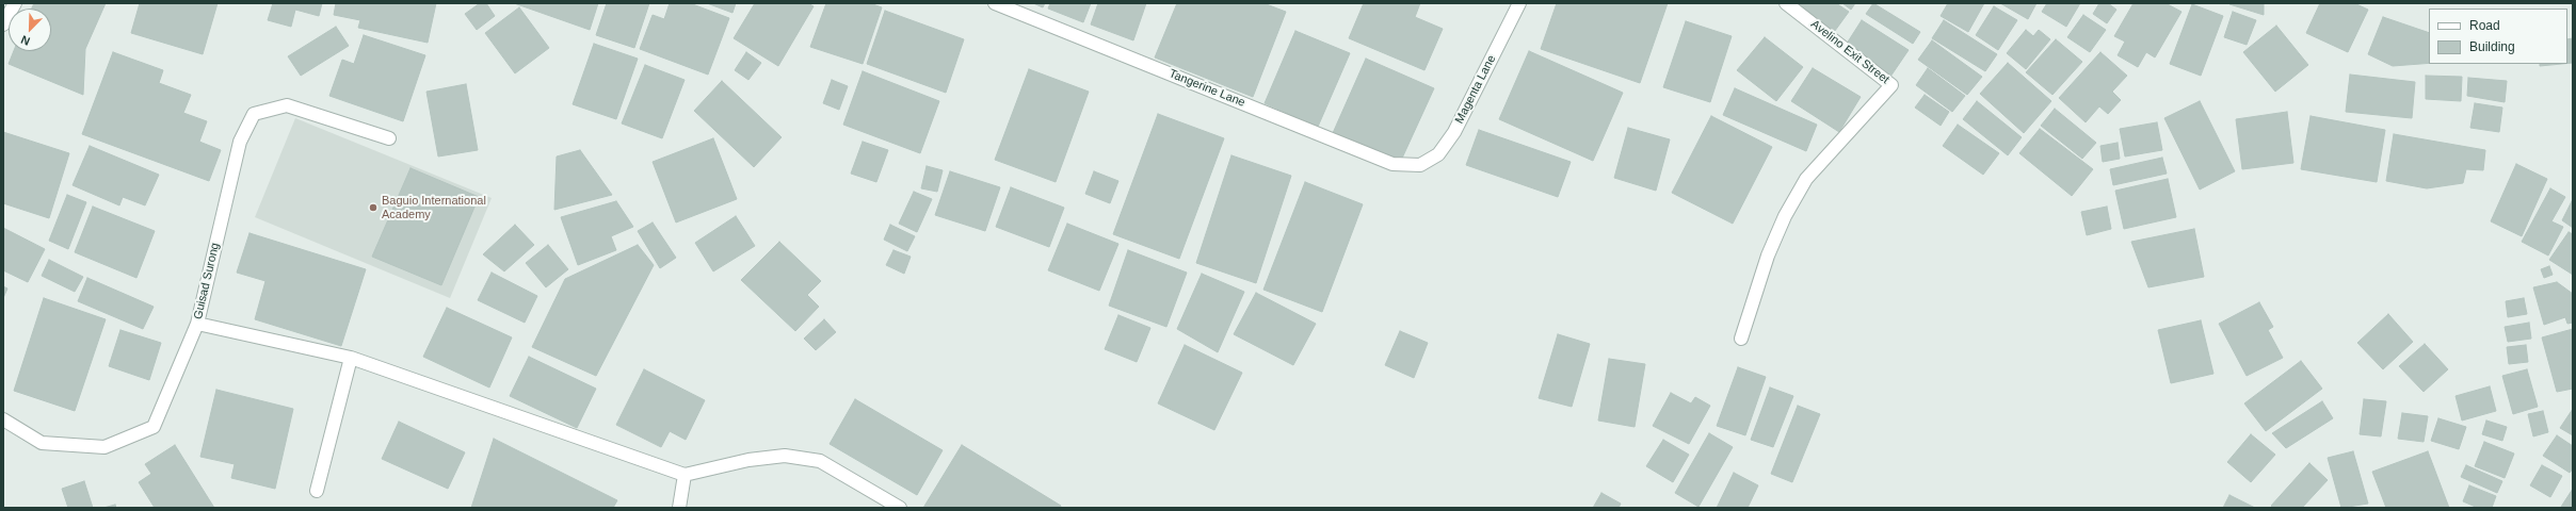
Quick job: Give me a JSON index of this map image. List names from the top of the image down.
{
  "streets": {
    "street": [
      "Avelino Exit Street",
      "Tangerine Lane",
      "Magenta Lane",
      "Guisad Surong"
    ]
  },
  "crossings": [
    ["Tangerine Lane", "Magenta Lane"]
  ],
  "places": ["Baguio International Academy"],
  "legend": ["Road", "Building"],
  "north": "bottom left"
}
